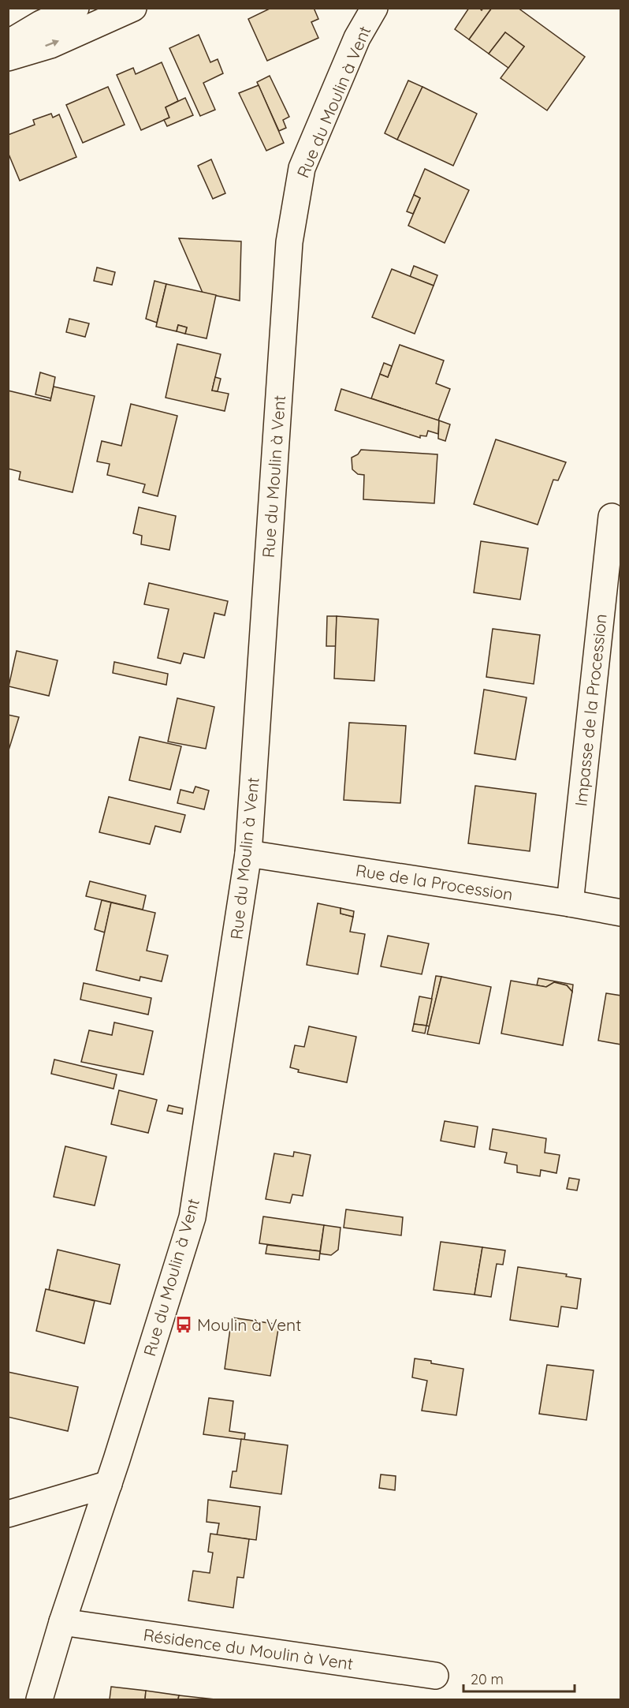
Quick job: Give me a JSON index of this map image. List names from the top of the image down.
{
  "streets": {
    "street": [
      "Rue du Moulin à Vent",
      "Impasse de la Procession",
      "Rue de la Procession",
      "Résidence du Moulin à Vent"
    ]
  },
  "crossings": [
    ["Rue du Moulin à Vent", "Rue de la Procession"],
    ["Rue du Moulin à Vent", "Résidence du Moulin à Vent"],
    ["Impasse de la Procession", "Rue de la Procession"]
  ],
  "places": {
    "bus stop": ["Moulin à Vent"]
  },
  "scale_bar": "20 m"
}
